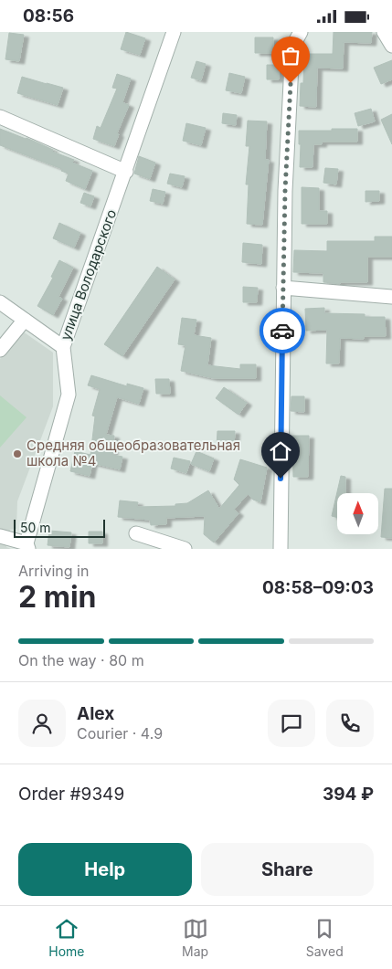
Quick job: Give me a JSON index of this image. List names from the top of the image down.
{
  "streets": {
    "street": ["улица Володарского"]
  },
  "places": ["Средняя общеобразовательная школа №4"],
  "scale_bar": "50 m",
  "north": "top",
  "page": {
    "status": "08:56",
    "scale": "50 m",
    "heading": ["2 min", "Arriving in", "08:58–09:03"],
    "panel": [
      "Alex",
      "Courier · 4.9",
      "Order #9349",
      "394 ₽"
    ],
    "bar": "On the way · 80 m",
    "buttons": ["Help", "Share"],
    "tabs": ["Home", "Map", "Saved"]
  }
}
